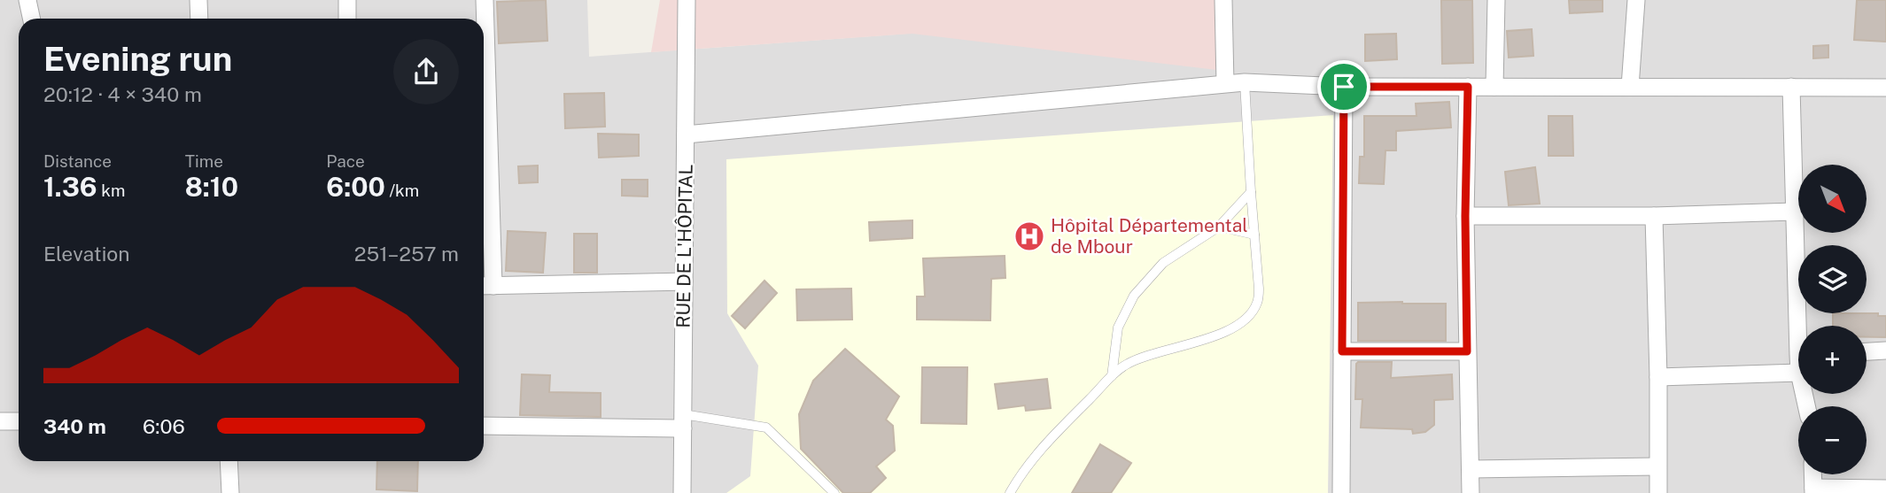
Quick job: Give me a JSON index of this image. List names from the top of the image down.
{
  "streets": {
    "street": ["RUE DE L'HÔPITAL"]
  },
  "places": {
    "hospital": ["Hôpital Départemental de Mbour"]
  },
  "north": "bottom right",
  "page": {
    "heading": ["Evening run", "20:12 · 4 × 340 m"],
    "stats": [
      ["Distance", "1.36 km"],
      ["Time", "8:10"],
      ["Pace", "6:00 /km"]
    ],
    "map_buttons": ["+", "−"],
    "chart": ["Elevation", "251–257 m"],
    "list": [
      {
        "name": "340 m",
        "note": "6:06"
      }
    ]
  }
}
